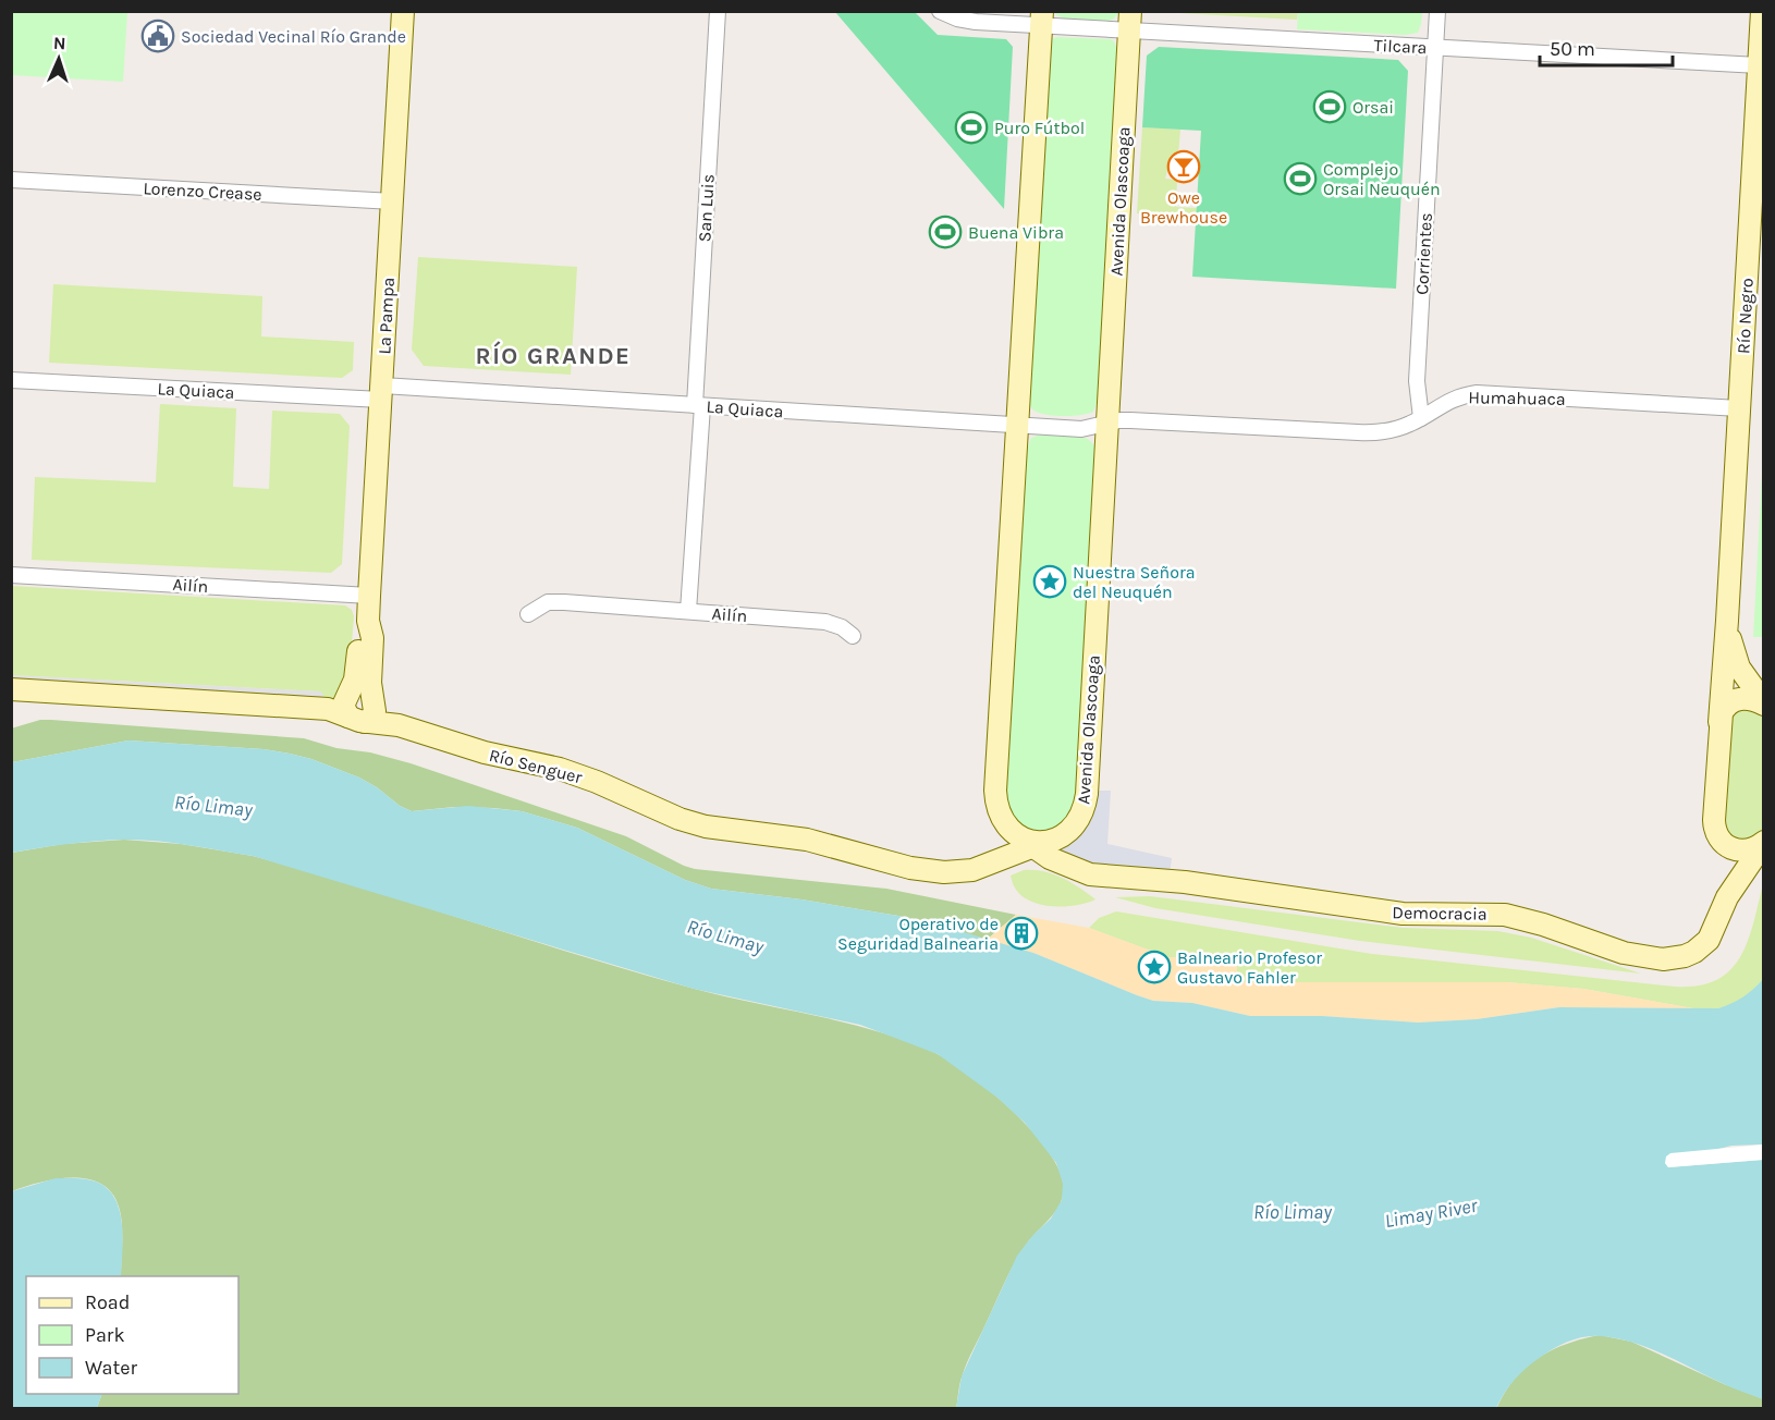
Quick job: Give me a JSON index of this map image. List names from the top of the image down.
{
  "streets": {
    "main road": [
      "Avenida Olascoaga",
      "La Pampa",
      "Río Negro",
      "Río Senguer",
      "Democracia"
    ],
    "street": [
      "Tilcara",
      "Lorenzo Crease",
      "San Luis",
      "Corrientes",
      "La Quiaca",
      "Humahuaca",
      "Ailín"
    ]
  },
  "crossings": [
    ["Tilcara", "Avenida Olascoaga"],
    ["Tilcara", "Corrientes"],
    ["Tilcara", "Río Negro"],
    ["Lorenzo Crease", "La Pampa"],
    ["Avenida Olascoaga", "La Quiaca"],
    ["Avenida Olascoaga", "Humahuaca"],
    ["Avenida Olascoaga", "Río Senguer"],
    ["Avenida Olascoaga", "Democracia"],
    ["San Luis", "La Quiaca"],
    ["San Luis", "Ailín"],
    ["Corrientes", "Humahuaca"],
    ["La Pampa", "La Quiaca"],
    ["La Pampa", "Ailín"],
    ["La Pampa", "Río Senguer"],
    ["Río Negro", "Humahuaca"],
    ["Río Negro", "Democracia"],
    ["La Quiaca", "Humahuaca"],
    ["Río Senguer", "Democracia"]
  ],
  "districts": ["RÍO GRANDE"],
  "water": ["Río Limay", "Limay River"],
  "places": {
    "public building": ["Sociedad Vecinal Río Grande"],
    "sports": [
      "Orsai",
      "Puro Fútbol",
      "Complejo Orsai Neuquén",
      "Buena Vibra"
    ],
    "bar": ["Owe Brewhouse"],
    "place": ["Nuestra Señora del Neuquén", "Balneario Profesor Gustavo Fahler"],
    "building": ["Operativo de Seguridad Balnearia"]
  },
  "legend": ["Road", "Park", "Water"],
  "scale_bar": "50 m",
  "north": "top"
}
